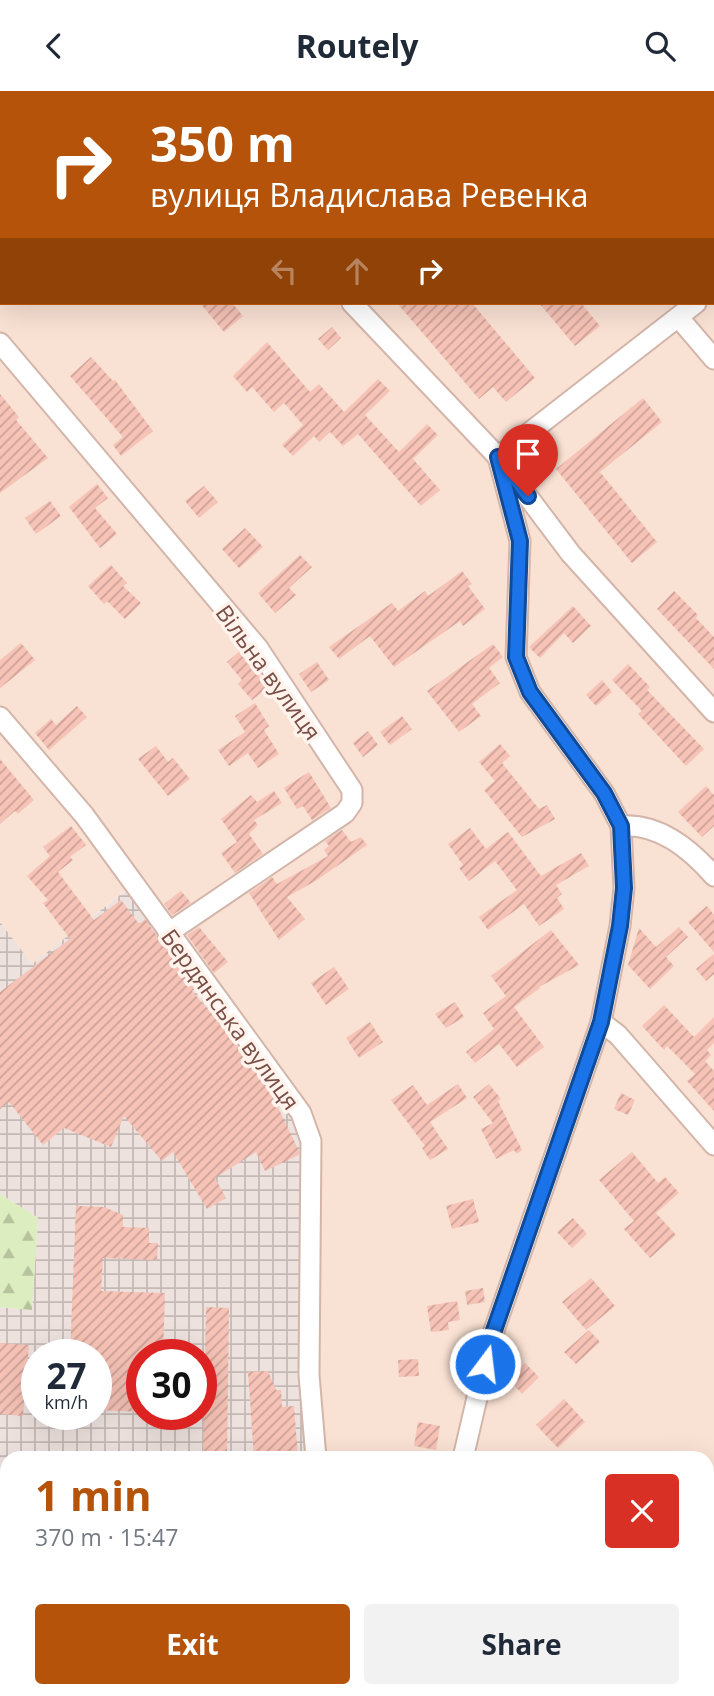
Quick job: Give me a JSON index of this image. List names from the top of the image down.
{
  "streets": {
    "street": ["Вільна вулиця", "Бердянська вулиця"]
  },
  "crossings": [
    ["Вільна вулиця", "Бердянська вулиця"]
  ],
  "page": {
    "header": "Routely",
    "turn": ["350 m", "вулиця Владислава Ревенка"],
    "speed": "27 km/h",
    "limit": "30",
    "heading": ["1 min", "370 m · 15:47"],
    "buttons": ["Exit", "Share"]
  }
}
